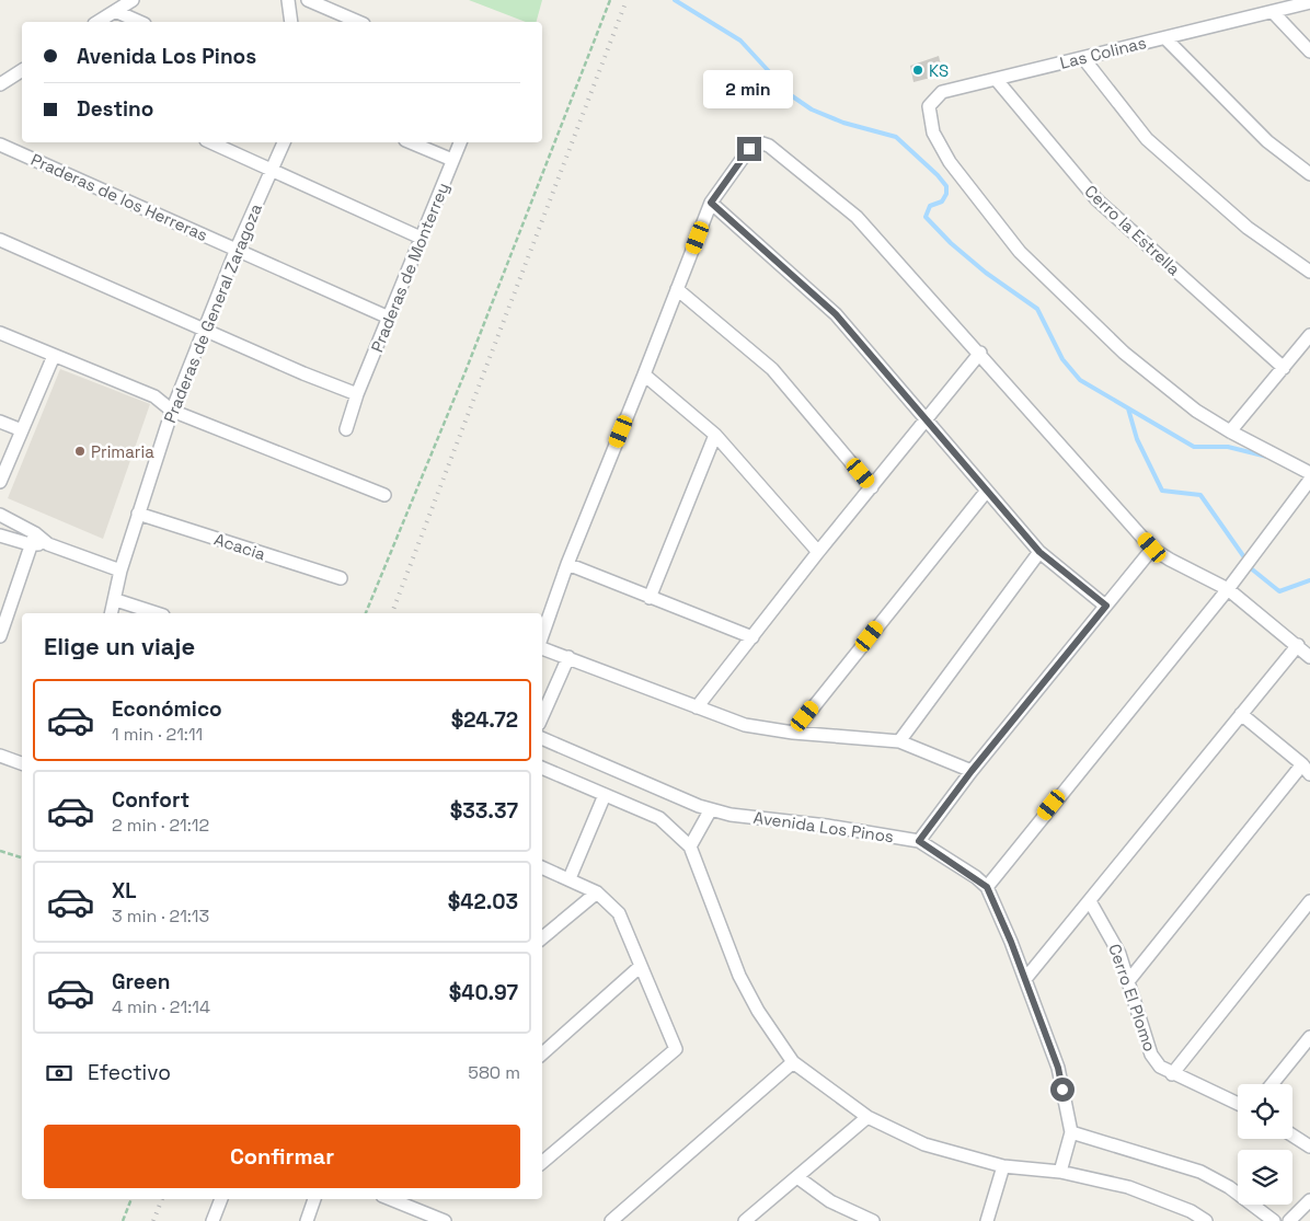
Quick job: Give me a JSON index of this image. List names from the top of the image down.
{
  "streets": {
    "street": [
      "Las Colinas",
      "Praderas de los Herreras",
      "Cerro la Estrella",
      "Praderas de Monterrey",
      "Praderas de General Zaragoza",
      "Acacia",
      "Avenida Los Pinos",
      "Cerro El Plomo"
    ]
  },
  "crossings": [
    ["Las Colinas", "Cerro la Estrella"],
    ["Praderas de los Herreras", "Praderas de Monterrey"],
    ["Praderas de los Herreras", "Praderas de General Zaragoza"],
    ["Praderas de General Zaragoza", "Acacia"]
  ],
  "places": ["KS", "Primaria"],
  "page": {
    "banner": ["Avenida Los Pinos", "Destino"],
    "bubble": "2 min",
    "heading": "Elige un viaje",
    "list": [
      {
        "name": "Económico",
        "note": "1 min · 21:11",
        "value": "$24.72"
      },
      {
        "name": "Confort",
        "note": "2 min · 21:12",
        "value": "$33.37"
      },
      {
        "name": "XL",
        "note": "3 min · 21:13",
        "value": "$42.03"
      },
      {
        "name": "Green",
        "note": "4 min · 21:14",
        "value": "$40.97"
      }
    ],
    "pay": ["Efectivo", "580 m"],
    "buttons": "Confirmar"
  }
}
